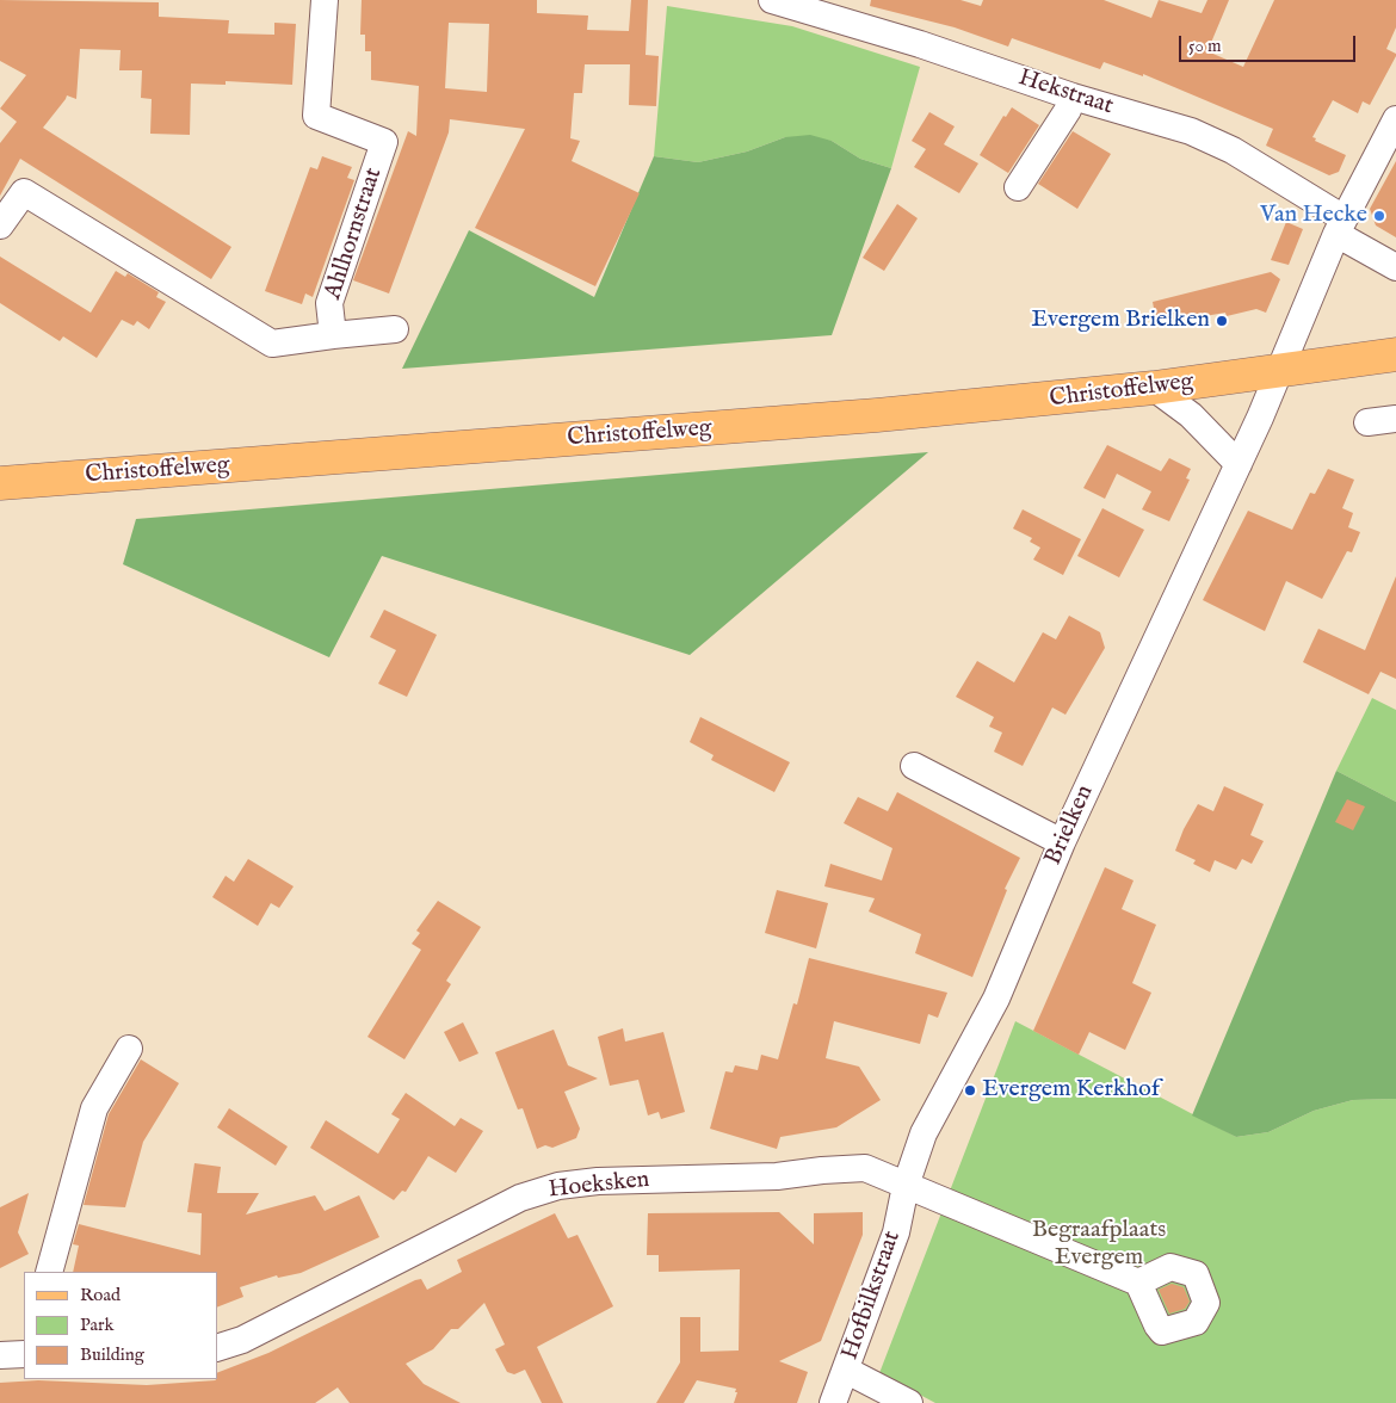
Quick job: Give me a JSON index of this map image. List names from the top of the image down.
{
  "streets": {
    "main road": ["Christoffelweg"],
    "street": [
      "Hekstraat",
      "Ahlhornstraat",
      "Brielken",
      "Hoeksken",
      "Hofbilkstraat"
    ]
  },
  "crossings": [
    ["Hekstraat", "Brielken"],
    ["Christoffelweg", "Brielken"],
    ["Brielken", "Hoeksken"],
    ["Brielken", "Hofbilkstraat"],
    ["Hoeksken", "Hofbilkstraat"]
  ],
  "parks": ["Begraafplaats Evergem"],
  "places": ["Van Hecke", "Evergem Brielken", "Evergem Kerkhof"],
  "legend": ["Road", "Park", "Building"],
  "scale_bar": "50 m"
}
